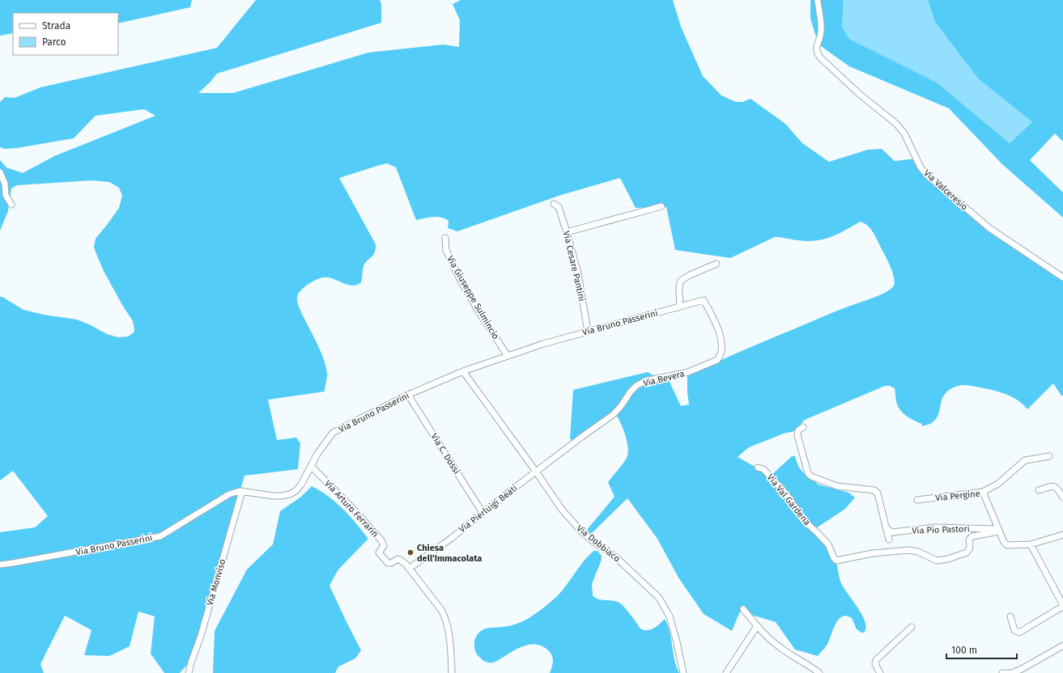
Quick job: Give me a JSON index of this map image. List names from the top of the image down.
{
  "streets": {
    "street": [
      "Via Valceresio",
      "Via Cesare Pantini",
      "Via Giuseppe Sulmincio",
      "Via Bruno Passerini",
      "Via Bevera",
      "Via C. Dossi",
      "Via Pergine",
      "Via Val Gardena",
      "Via Arturo Ferrarin",
      "Via Pierluigi Beati",
      "Via Pio Pastori",
      "Via Dobbiaco",
      "Via Monviso"
    ]
  },
  "crossings": [
    ["Via Cesare Pantini", "Via Bruno Passerini"],
    ["Via Giuseppe Sulmincio", "Via Bruno Passerini"],
    ["Via Bruno Passerini", "Via Bevera"],
    ["Via Bruno Passerini", "Via C. Dossi"],
    ["Via Bruno Passerini", "Via Arturo Ferrarin"],
    ["Via Bruno Passerini", "Via Dobbiaco"],
    ["Via Bruno Passerini", "Via Monviso"],
    ["Via Bevera", "Via Pierluigi Beati"],
    ["Via Bevera", "Via Dobbiaco"],
    ["Via C. Dossi", "Via Pierluigi Beati"],
    ["Via Pergine", "Via Val Gardena"],
    ["Via Pergine", "Via Pio Pastori"],
    ["Via Val Gardena", "Via Pio Pastori"],
    ["Via Arturo Ferrarin", "Via Pierluigi Beati"],
    ["Via Pierluigi Beati", "Via Dobbiaco"]
  ],
  "places": ["Chiesa dell'Immacolata"],
  "legend": ["Strada", "Parco"],
  "scale_bar": "100 m"
}
